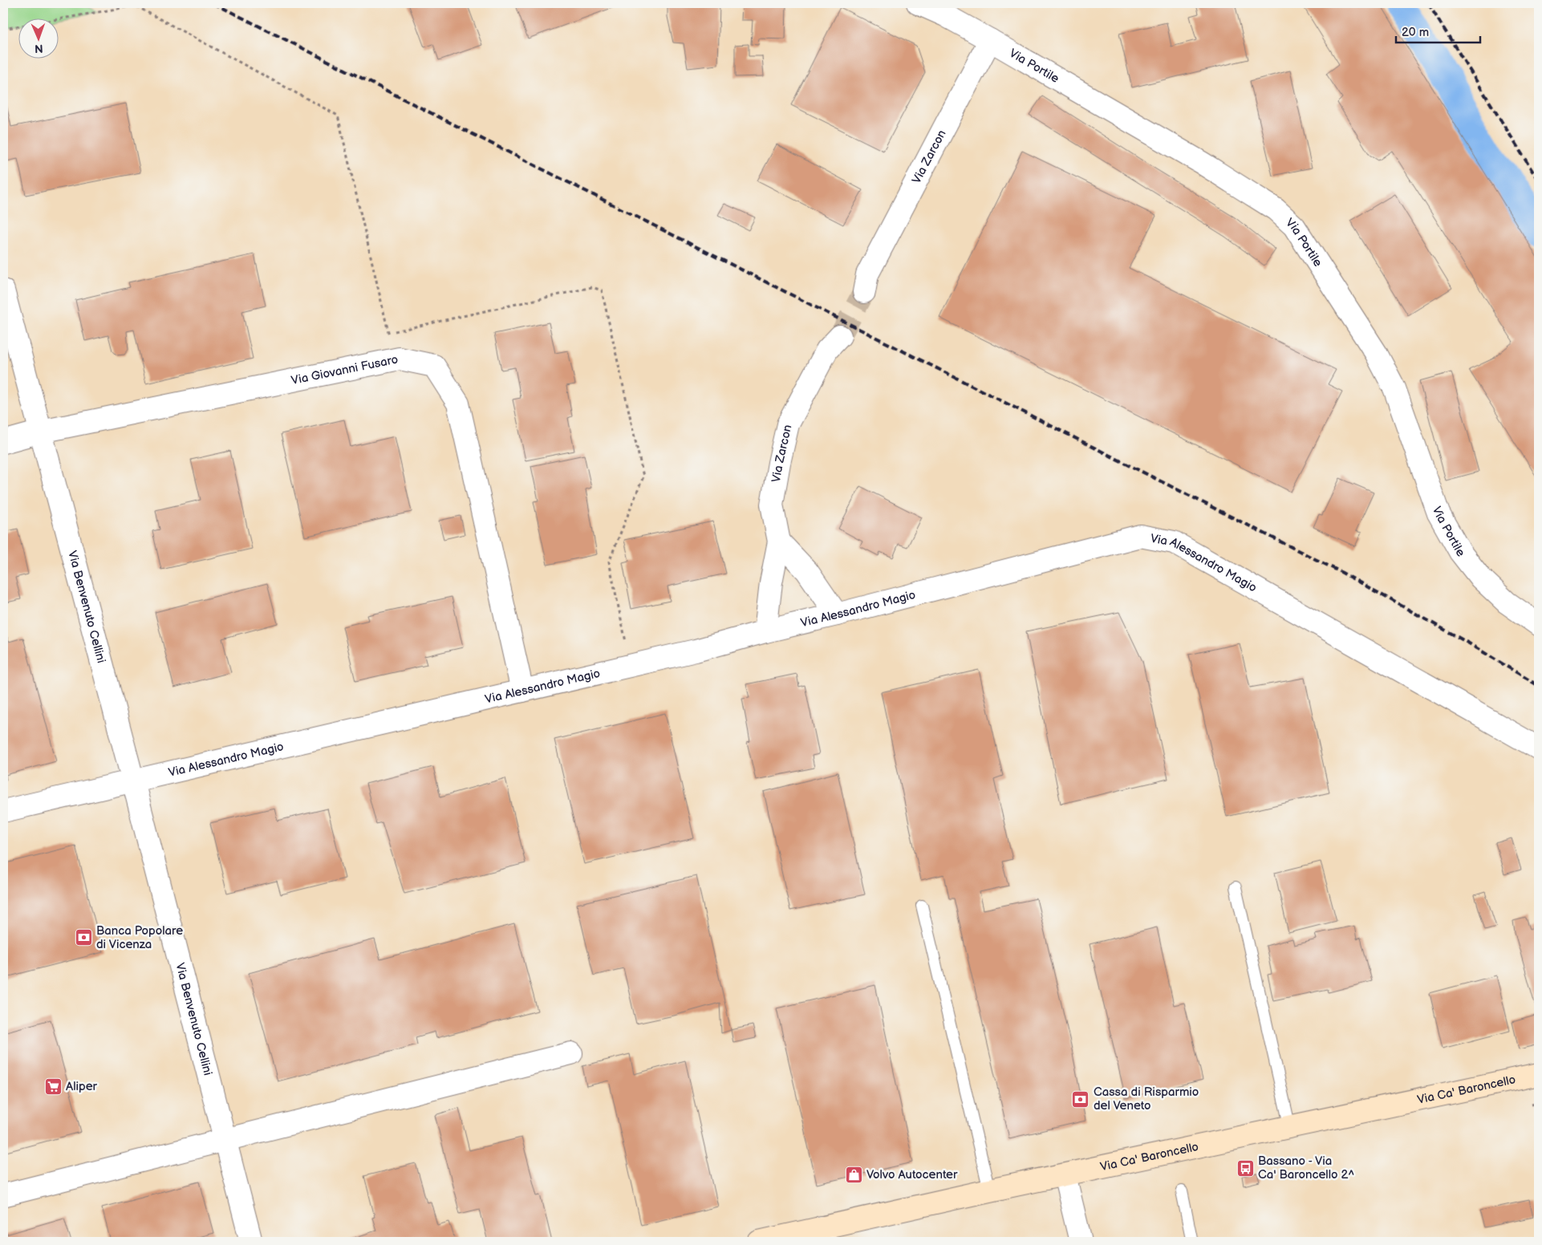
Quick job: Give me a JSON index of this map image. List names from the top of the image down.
{
  "streets": {
    "main road": ["Via Ca' Baroncello"],
    "street": [
      "Via Portile",
      "Via Zarcon",
      "Via Giovanni Fusaro",
      "Via Alessandro Magio",
      "Via Benvenuto Cellini"
    ]
  },
  "crossings": [
    ["Via Portile", "Via Zarcon"],
    ["Via Giovanni Fusaro", "Via Alessandro Magio"],
    ["Via Giovanni Fusaro", "Via Benvenuto Cellini"],
    ["Via Alessandro Magio", "Via Benvenuto Cellini"]
  ],
  "places": {
    "bank": ["Banca Popolare di Vicenza", "Cassa di Risparmio del Veneto"],
    "supermarket": ["Aliper"],
    "bus stop": ["Bassano - Via Ca' Baroncello 2^"],
    "shop": ["Volvo Autocenter"]
  },
  "scale_bar": "20 m",
  "north": "bottom"
}
